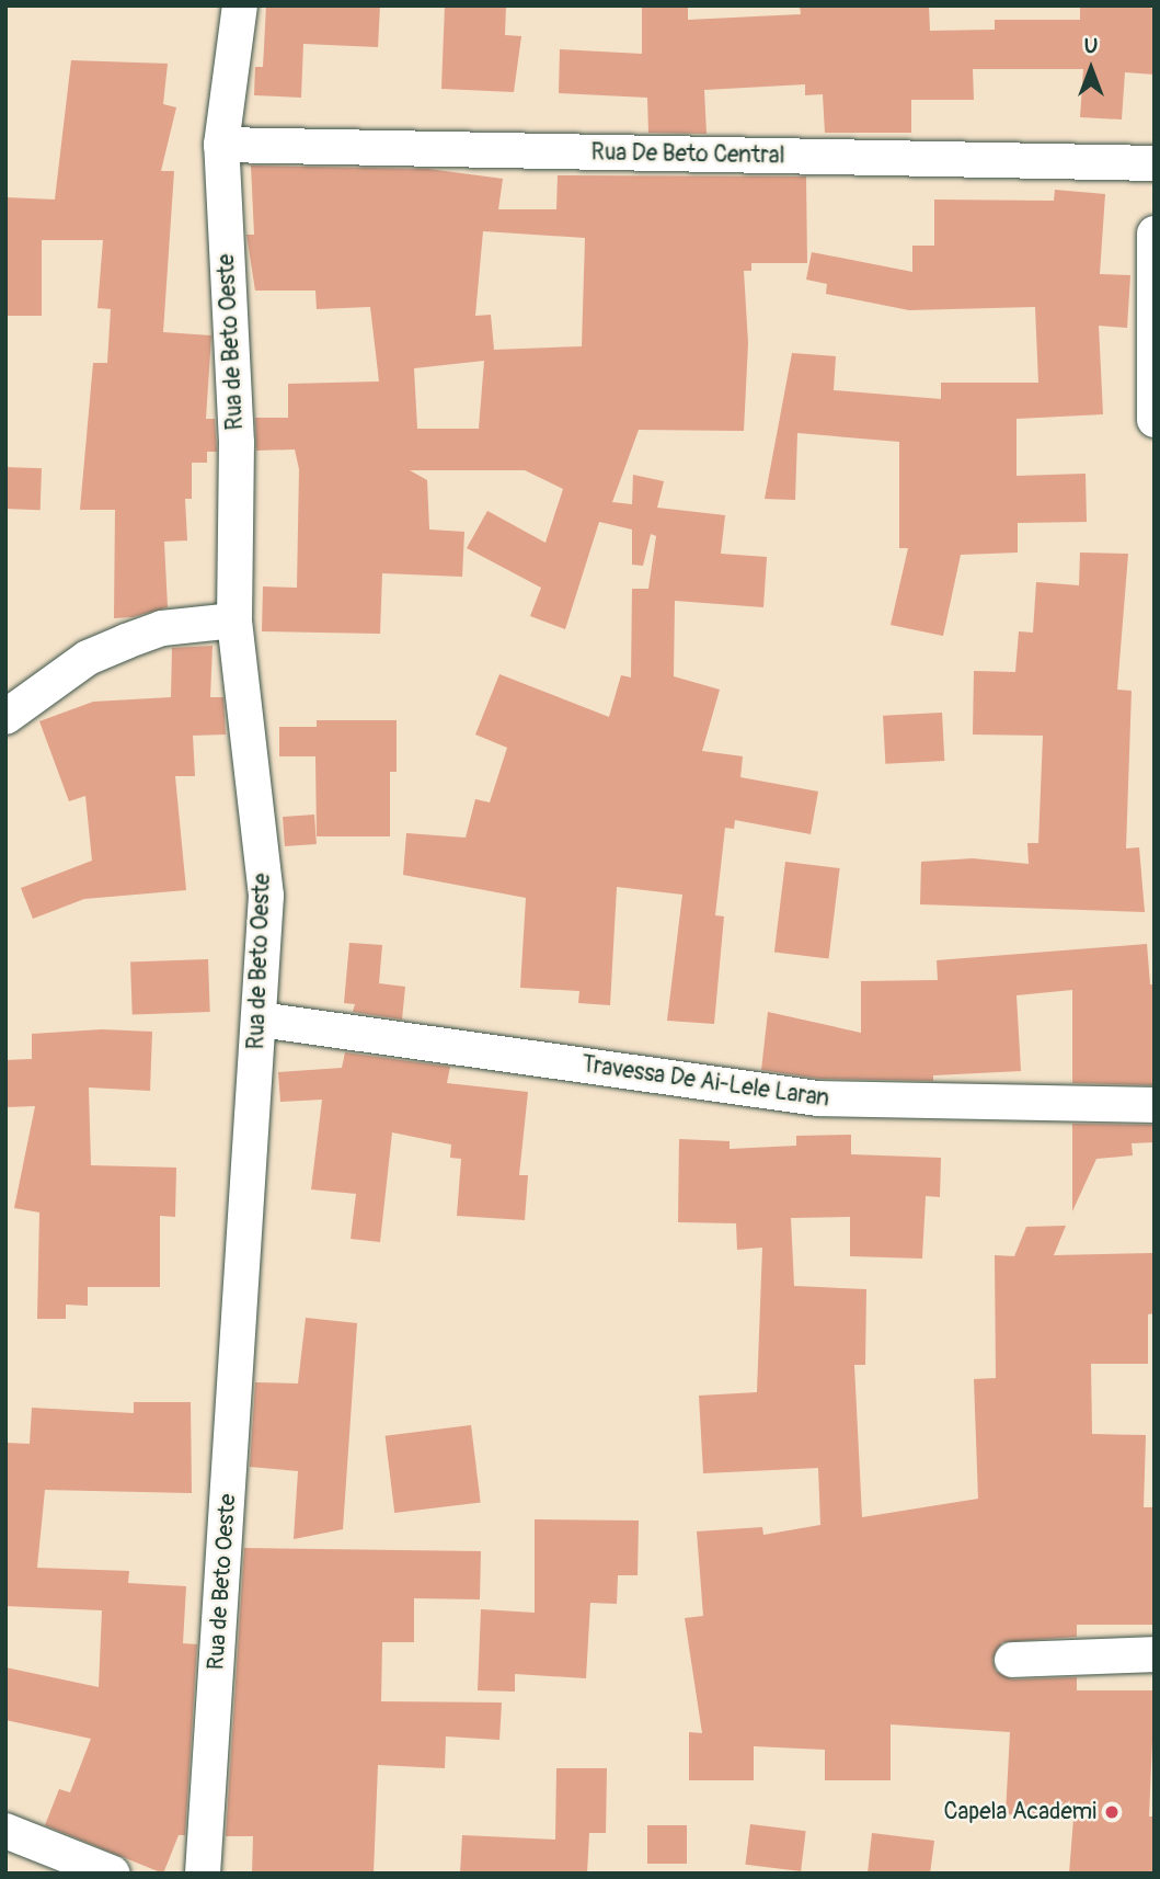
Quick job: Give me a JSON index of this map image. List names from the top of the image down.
{
  "streets": {
    "street": ["Rua De Beto Central", "Rua de Beto Oeste", "Travessa De Ai-Lele Laran"]
  },
  "crossings": [
    ["Rua De Beto Central", "Rua de Beto Oeste"],
    ["Rua de Beto Oeste", "Travessa De Ai-Lele Laran"]
  ],
  "places": ["Capela Academi"],
  "north": "top"
}
